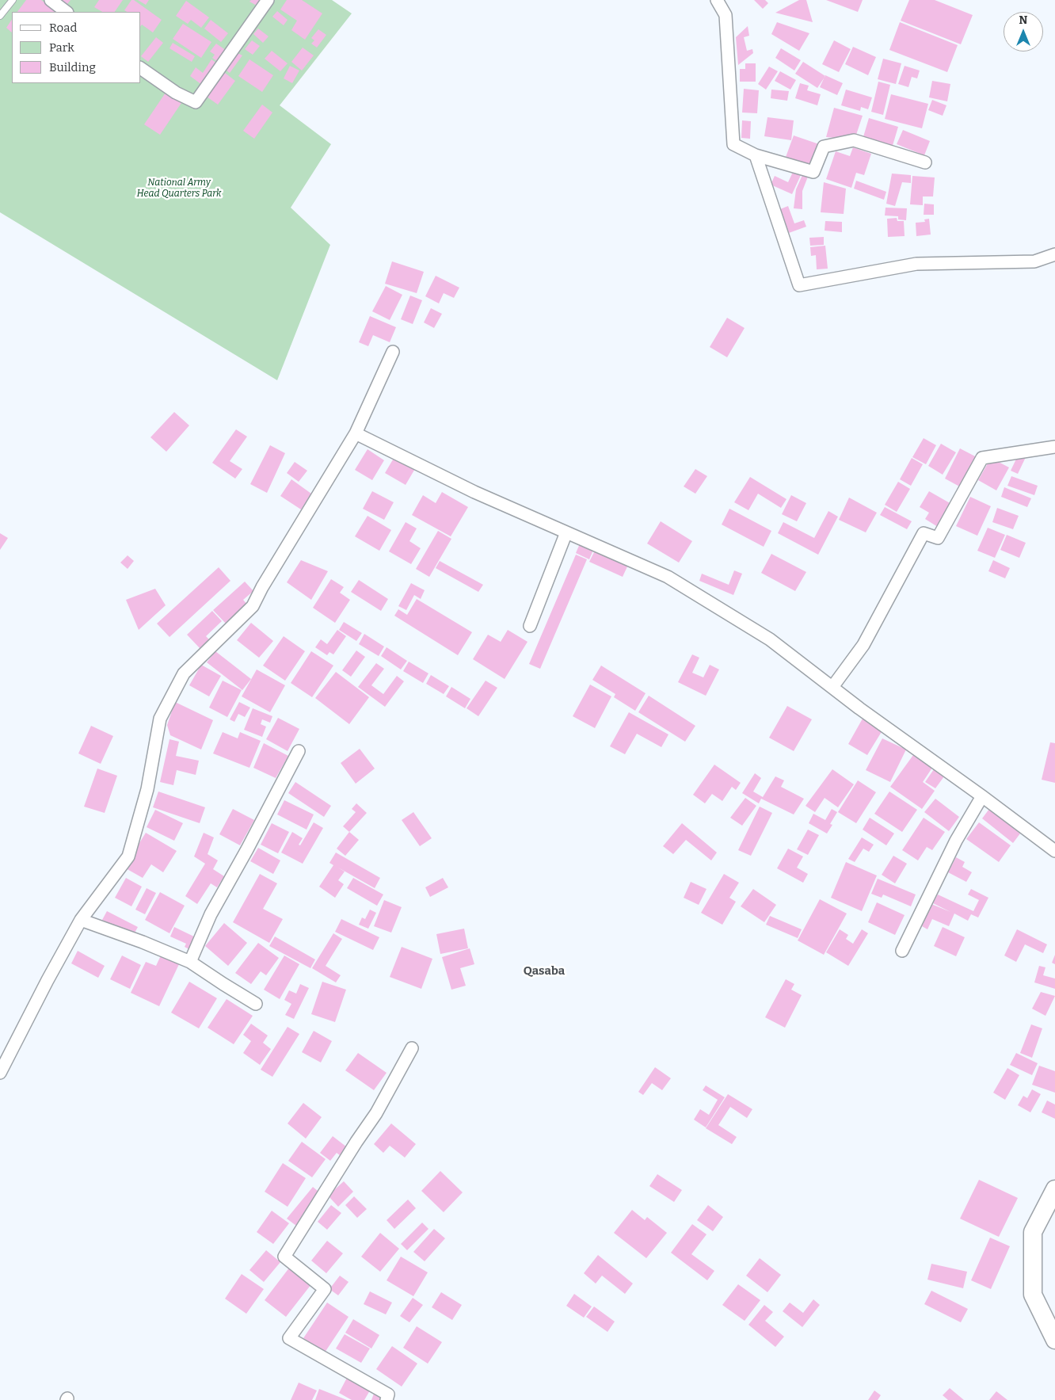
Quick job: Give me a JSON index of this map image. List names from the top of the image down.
{
  "districts": ["Qasaba"],
  "parks": ["National Army Head Quarters Park"],
  "legend": ["Road", "Park", "Building"],
  "north": "top"
}
